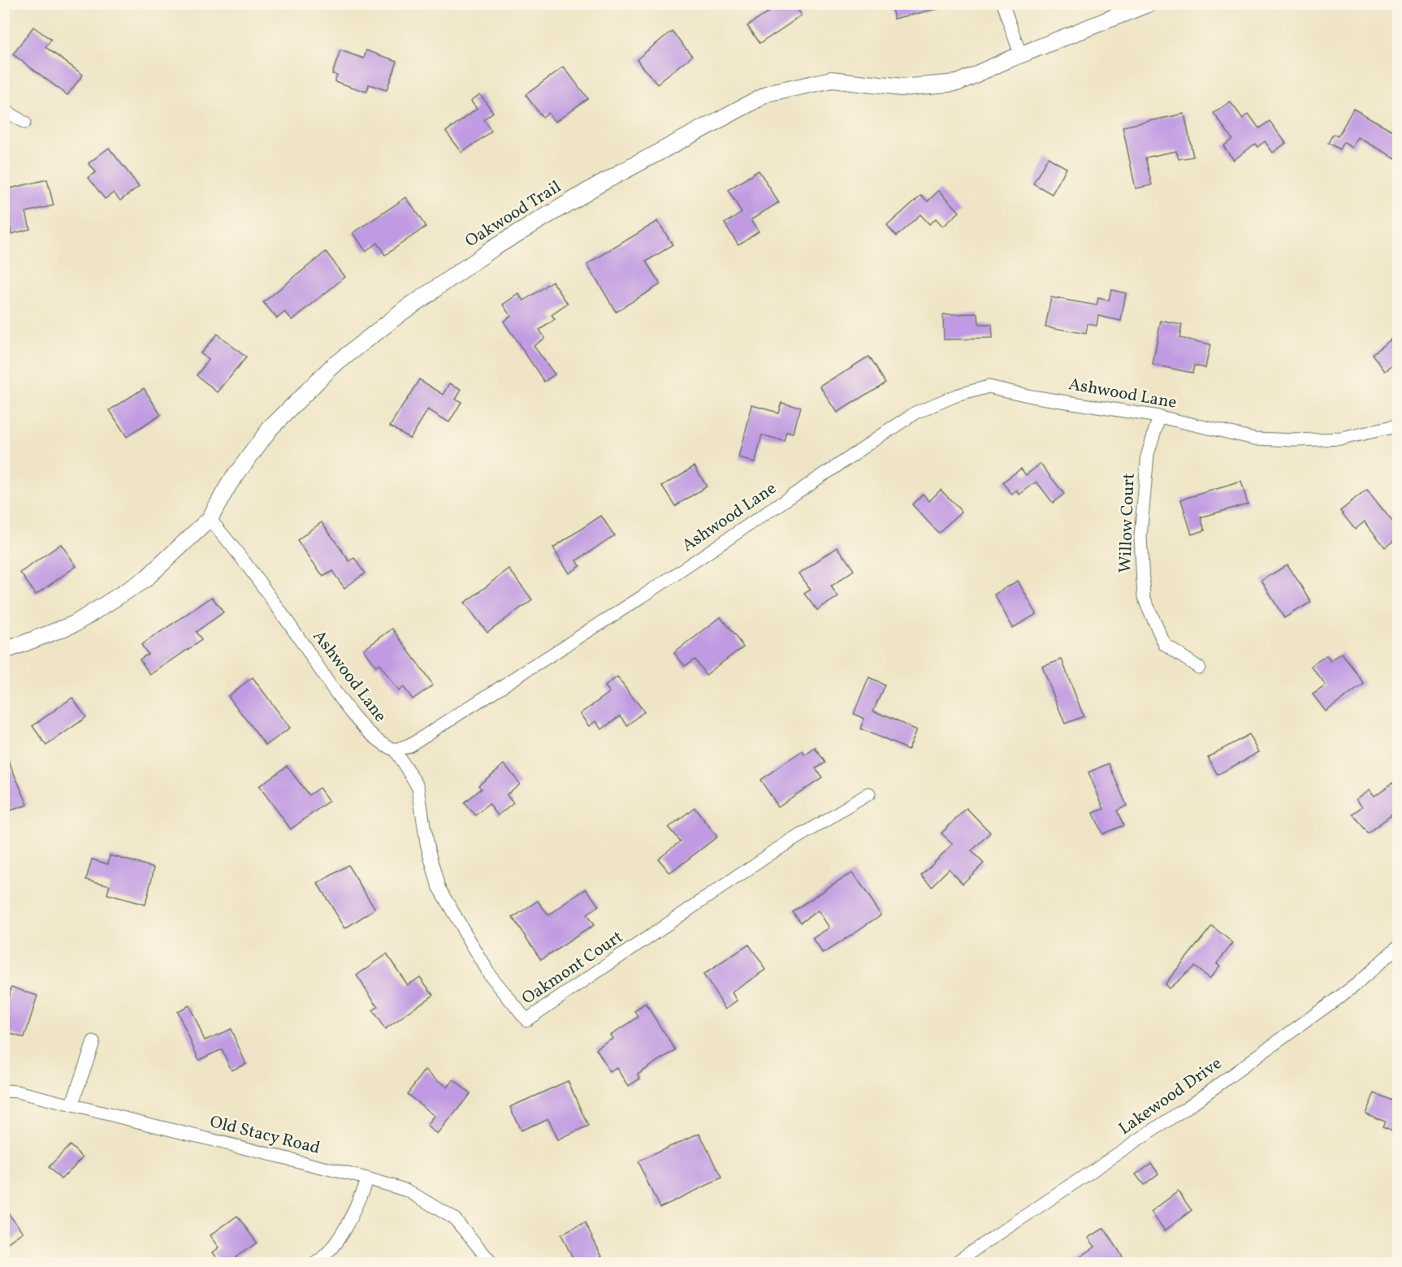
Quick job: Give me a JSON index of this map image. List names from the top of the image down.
{
  "streets": {
    "street": [
      "Oakwood Trail",
      "Ashwood Lane",
      "Willow Court",
      "Oakmont Court",
      "Lakewood Drive",
      "Old Stacy Road"
    ]
  },
  "crossings": [
    ["Oakwood Trail", "Ashwood Lane"],
    ["Ashwood Lane", "Willow Court"],
    ["Ashwood Lane", "Oakmont Court"]
  ]
}
